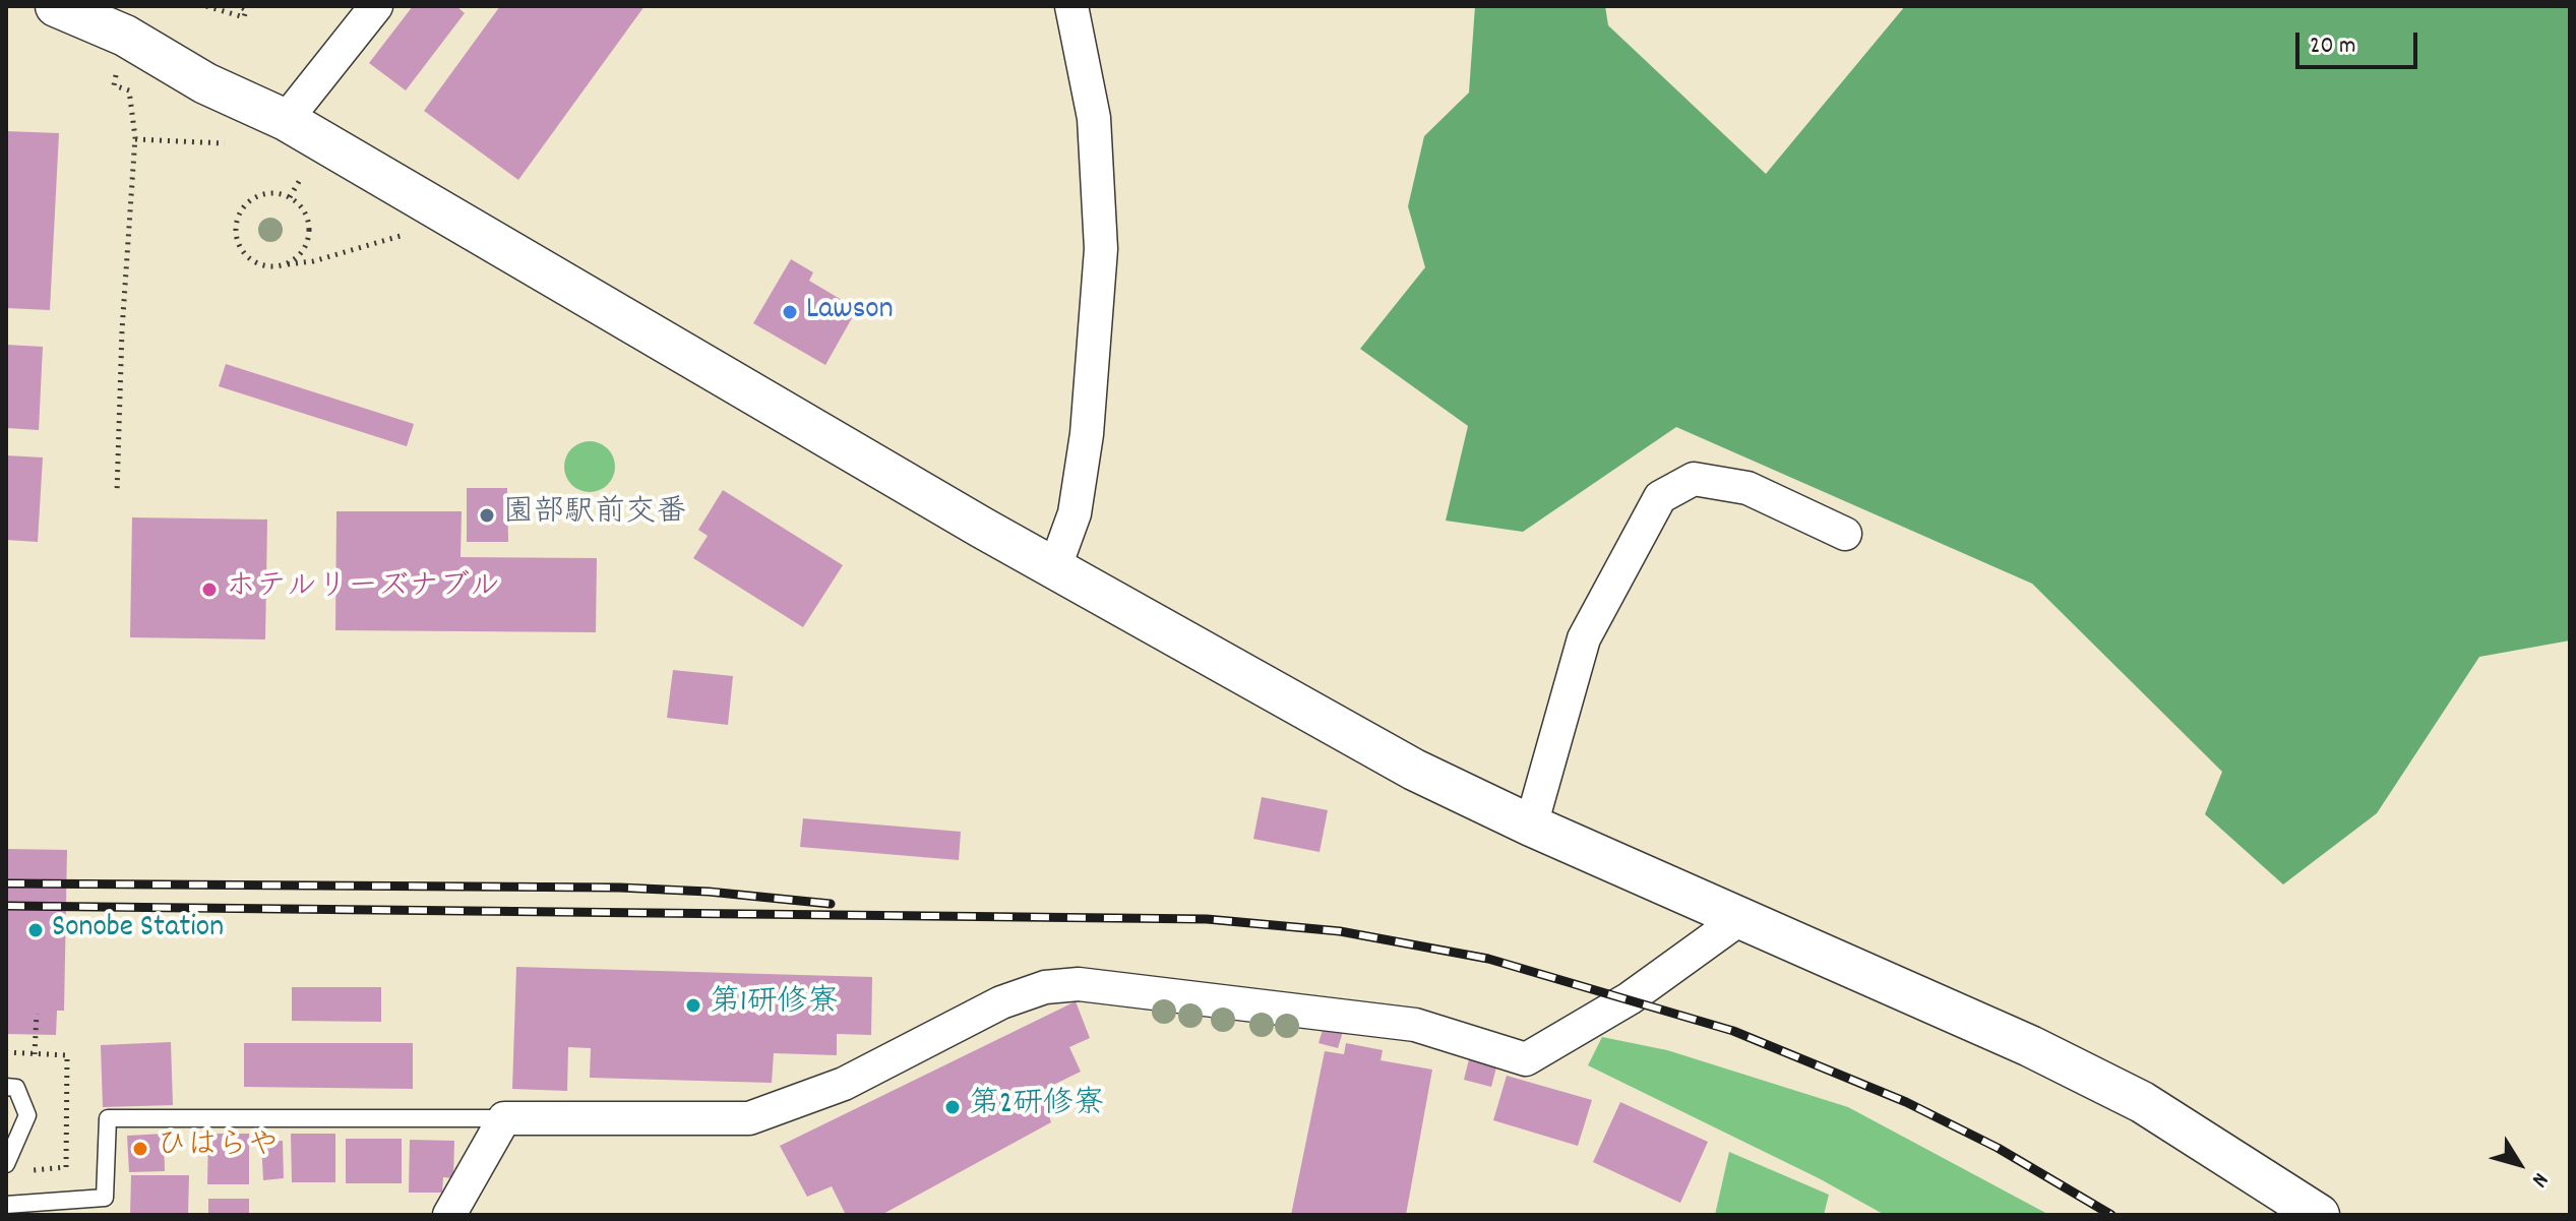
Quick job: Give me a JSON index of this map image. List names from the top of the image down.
{
  "places": [
    "Lawson",
    "園部駅前交番",
    "ホテルリーズナブル",
    "Sonobe Station",
    "第1研修寮",
    "第2研修寮",
    "ひはらや"
  ],
  "scale_bar": "20 m",
  "north": "bottom right"
}
